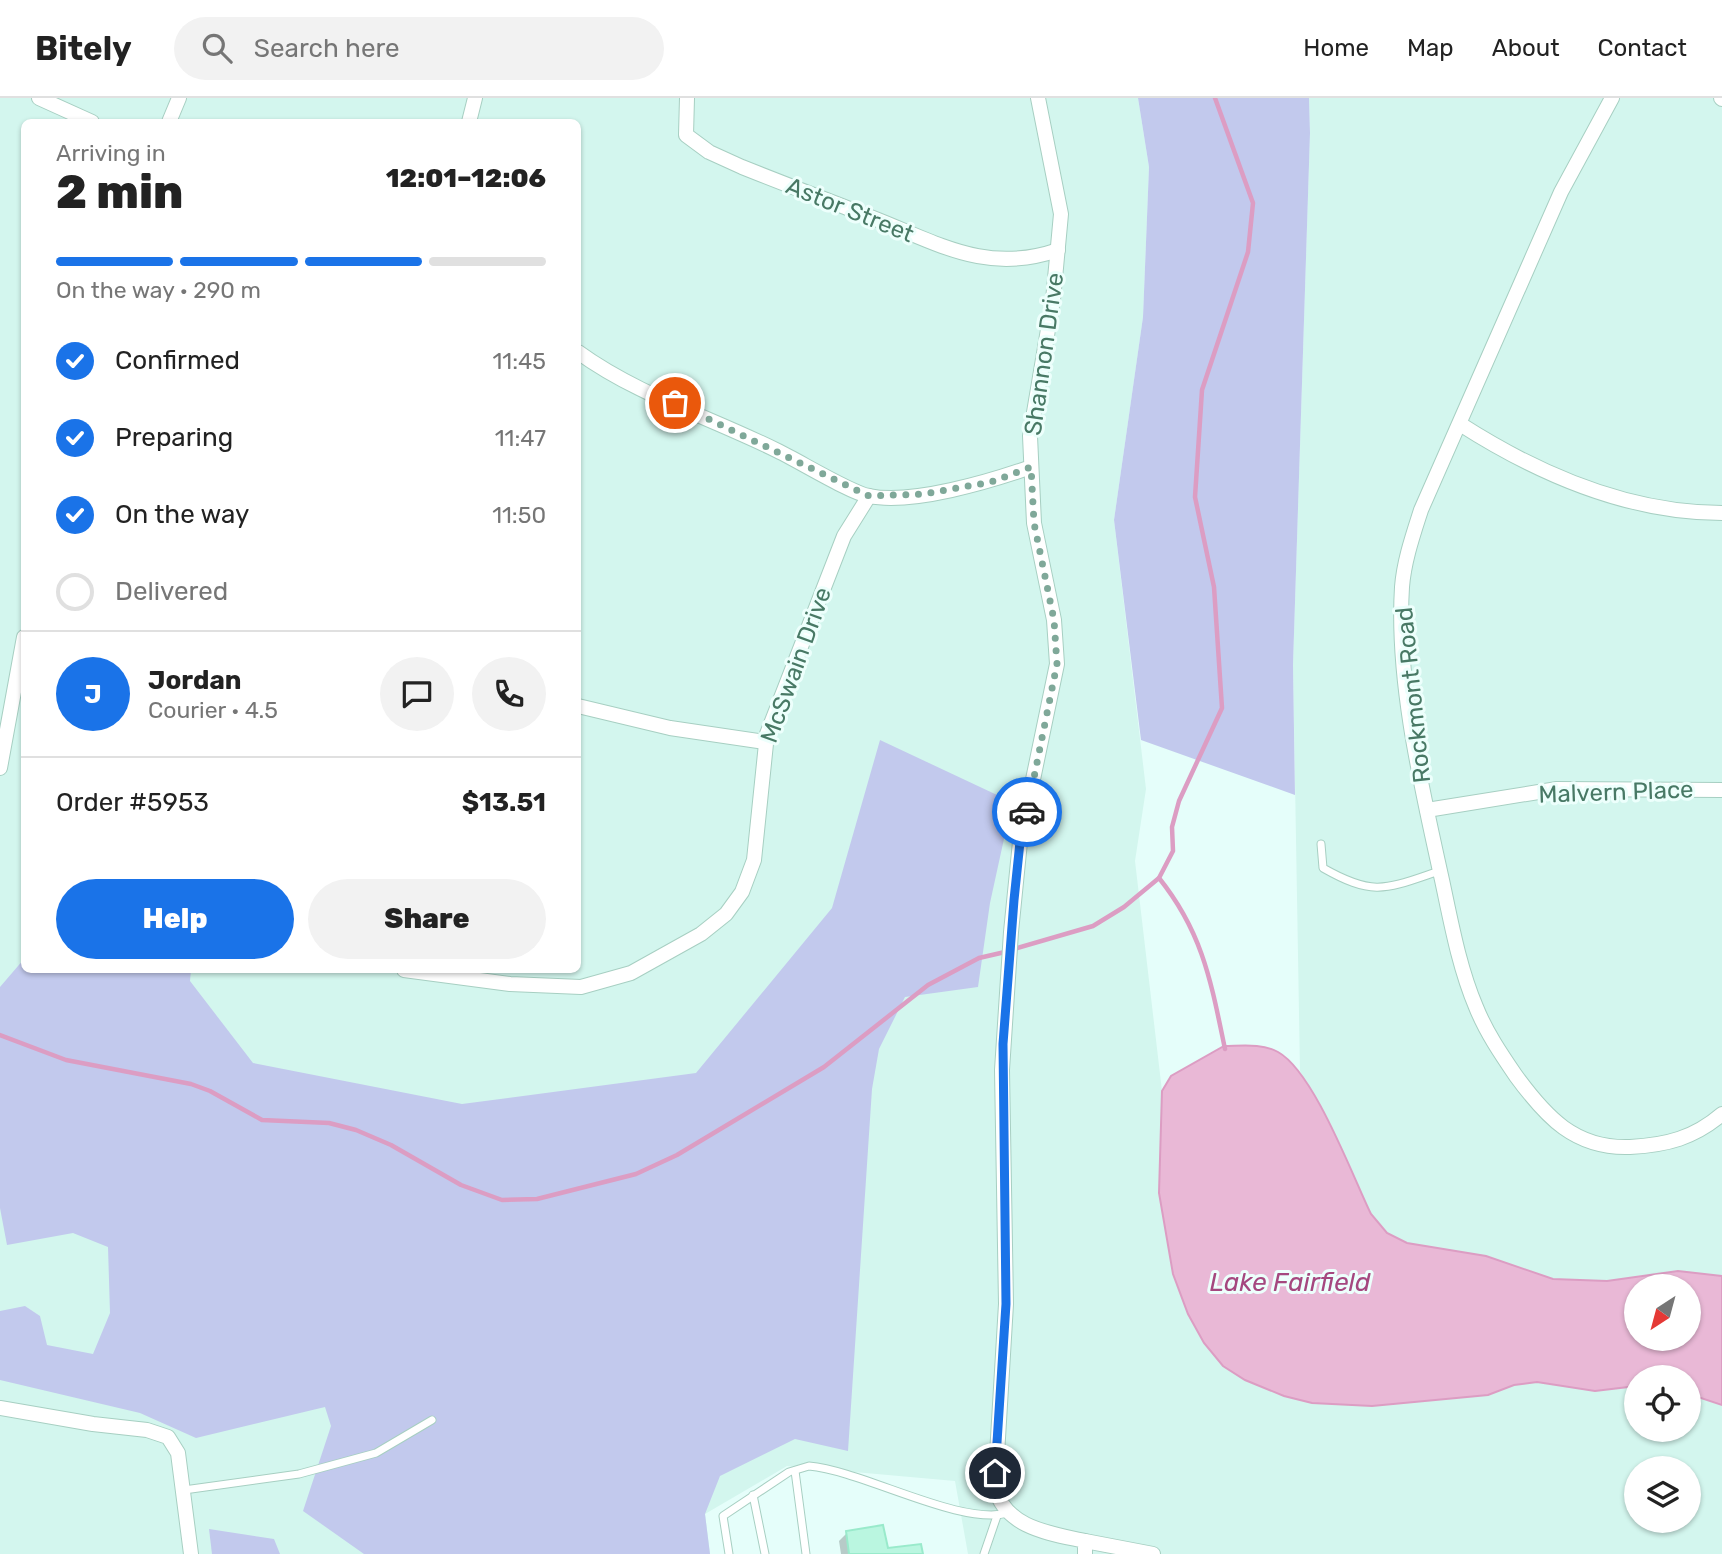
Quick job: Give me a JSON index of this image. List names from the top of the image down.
{
  "streets": {
    "street": [
      "Astor Street",
      "Shannon Drive",
      "McSwain Drive",
      "Rockmont Road",
      "Malvern Place"
    ]
  },
  "crossings": [
    ["Astor Street", "Shannon Drive"],
    ["Rockmont Road", "Malvern Place"]
  ],
  "water": ["Lake Fairfield"],
  "north": "bottom left",
  "page": {
    "header": "Bitely",
    "search": "Search here",
    "nav": [
      "Home",
      "Map",
      "About",
      "Contact"
    ],
    "heading": ["2 min", "Arriving in", "12:01–12:06"],
    "panel": [
      "Jordan",
      "Courier · 4.5",
      "Order #5953",
      "$13.51"
    ],
    "bar": "On the way · 290 m",
    "list": [
      ["Confirmed", "11:45"],
      ["Preparing", "11:47"],
      ["On the way", "11:50"],
      "Delivered"
    ],
    "round": "J",
    "buttons": ["Help", "Share"]
  }
}
